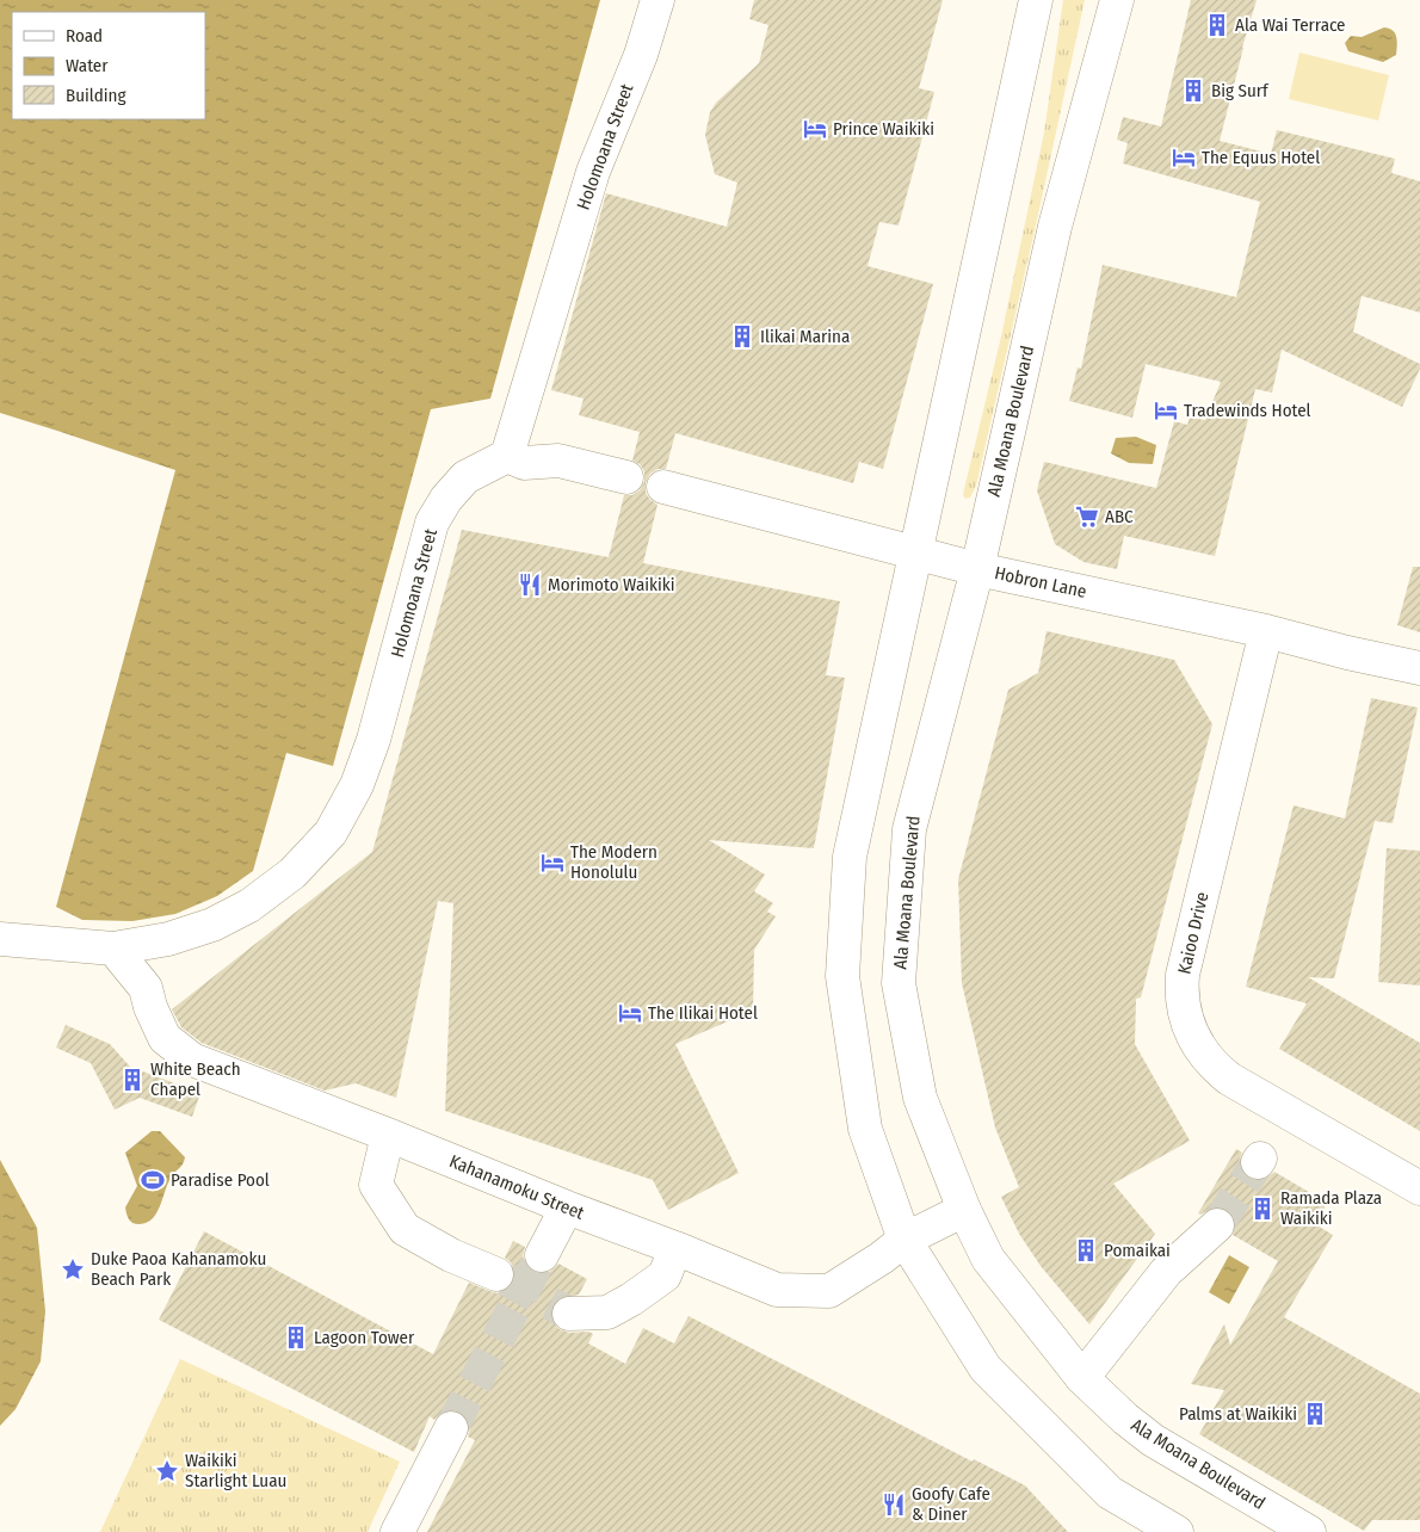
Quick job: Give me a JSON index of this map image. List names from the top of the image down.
{
  "streets": {
    "main road": [
      "Holomoana Street",
      "Ala Moana Boulevard",
      "Hobron Lane",
      "Kaioo Drive",
      "Kahanamoku Street"
    ]
  },
  "crossings": [
    ["Holomoana Street", "Kahanamoku Street"],
    ["Ala Moana Boulevard", "Hobron Lane"],
    ["Ala Moana Boulevard", "Kahanamoku Street"],
    ["Hobron Lane", "Kaioo Drive"]
  ],
  "places": {
    "building": [
      "Ala Wai Terrace",
      "Big Surf",
      "Ilikai Marina",
      "White Beach Chapel",
      "Ramada Plaza Waikiki",
      "Pomaikai",
      "Lagoon Tower",
      "Palms at Waikiki"
    ],
    "hotel": [
      "Prince Waikiki",
      "The Equus Hotel",
      "Tradewinds Hotel",
      "The Modern Honolulu",
      "The Ilikai Hotel"
    ],
    "supermarket": ["ABC"],
    "restaurant": ["Morimoto Waikiki", "Goofy Cafe & Diner"],
    "sports": ["Paradise Pool"],
    "place": ["Duke Paoa Kahanamoku Beach Park", "Waikiki Starlight Luau"]
  },
  "legend": ["Road", "Water", "Building"]
}
